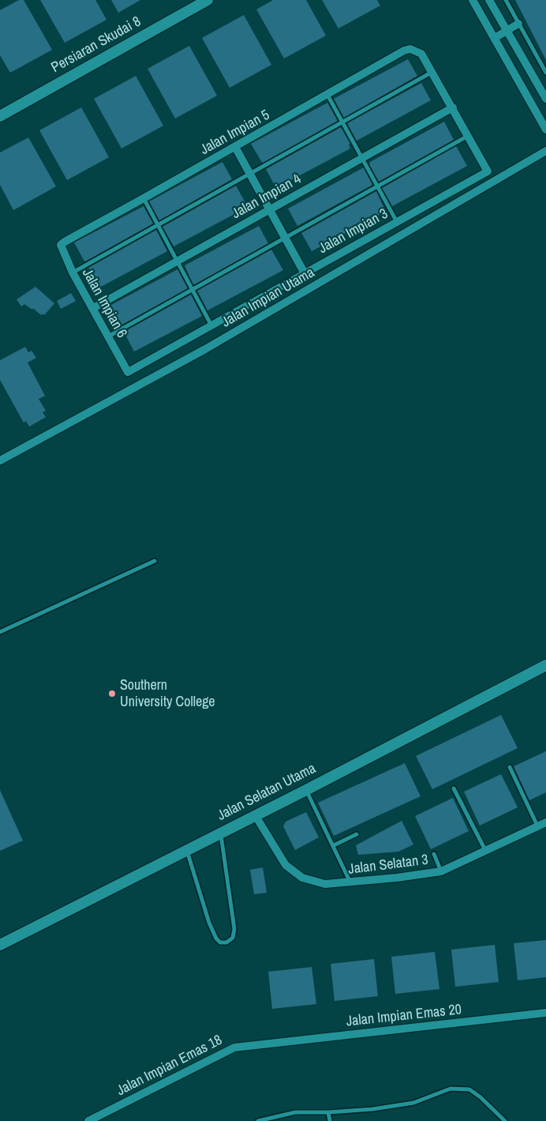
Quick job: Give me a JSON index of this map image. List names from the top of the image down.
{
  "streets": {
    "street": [
      "Persiaran Skudai 8",
      "Jalan Impian 5",
      "Jalan Impian 4",
      "Jalan Impian 3",
      "Jalan Impian Utama",
      "Jalan Impian 6",
      "Jalan Selatan Utama",
      "Jalan Selatan 3",
      "Jalan Impian Emas 20",
      "Jalan Impian Emas 18"
    ]
  },
  "crossings": [
    ["Jalan Impian 5", "Jalan Impian 6"],
    ["Jalan Impian 4", "Jalan Impian 6"],
    ["Jalan Impian 3", "Jalan Impian 6"],
    ["Jalan Selatan Utama", "Jalan Selatan 3"],
    ["Jalan Impian Emas 20", "Jalan Impian Emas 18"]
  ],
  "places": ["Southern University College"]
}
